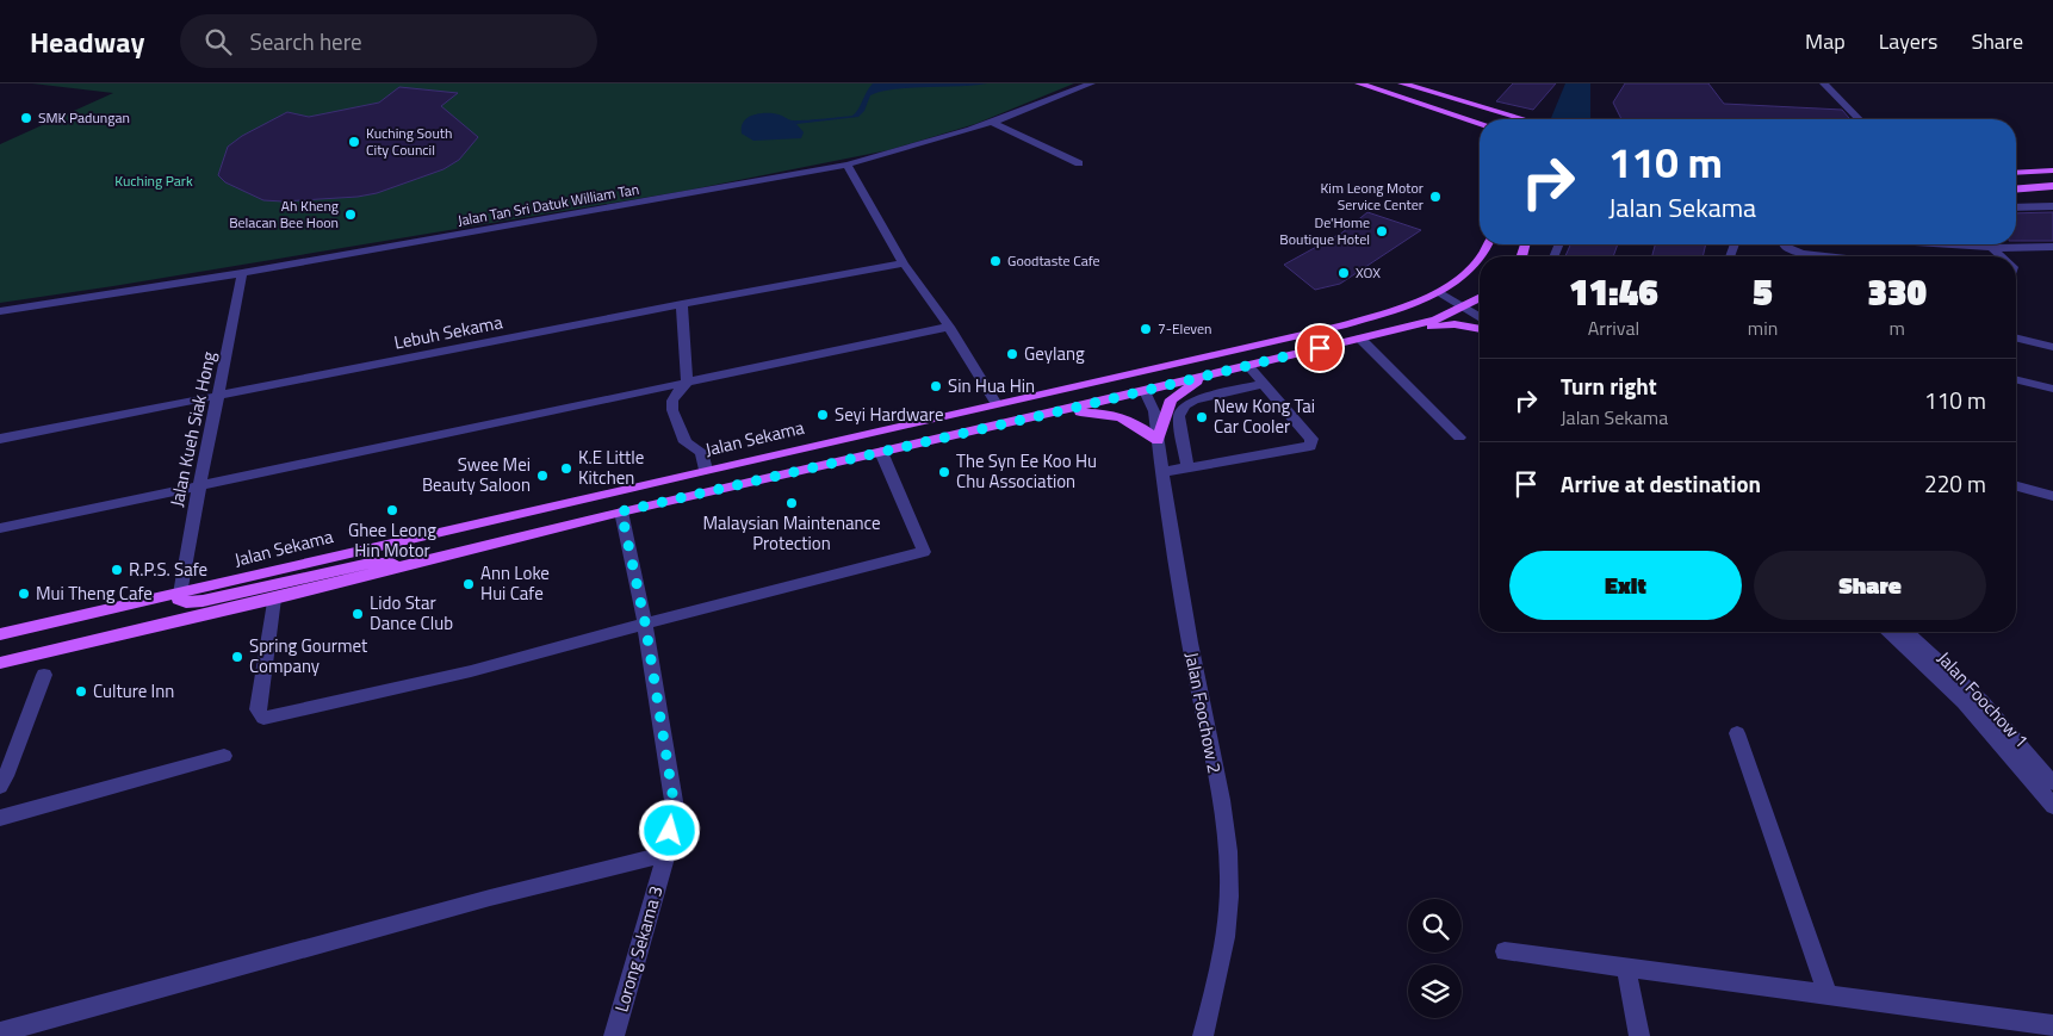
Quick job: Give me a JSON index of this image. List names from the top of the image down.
{
  "streets": {
    "main road": ["Jalan Sekama"],
    "street": [
      "Jalan Tan Sri Datuk William Tan",
      "Lebuh Sekama",
      "Jalan Kueh Siak Hong",
      "Jalan Foochow 1",
      "Jalan Foochow 2",
      "Lorong Sekama 3"
    ]
  },
  "crossings": [
    ["Jalan Tan Sri Datuk William Tan", "Jalan Kueh Siak Hong"],
    ["Lebuh Sekama", "Jalan Kueh Siak Hong"],
    ["Jalan Kueh Siak Hong", "Jalan Sekama"]
  ],
  "parks": ["Kuching Park"],
  "places": [
    "SMK Padungan",
    "Kuching South City Council",
    "Kim Leong Motor Service Center",
    "Ah Kheng Belacan Bee Hoon",
    "De'Home Boutique Hotel",
    "Goodtaste Cafe",
    "XOX",
    "7-Eleven",
    "Geylang",
    "Sin Hua Hin",
    "Seyi Hardware",
    "New Kong Tai Car Cooler",
    "K.E Little Kitchen",
    "The Syn Ee Koo Hu Chu Association",
    "Swee Mei Beauty Saloon",
    "Malaysian Maintenance Protection",
    "Ghee Leong Hin Motor",
    "R.P.S. Safe",
    "Ann Loke Hui Cafe",
    "Mui Theng Cafe",
    "Lido Star Dance Club",
    "Spring Gourmet Company",
    "Culture Inn"
  ],
  "page": {
    "header": "Headway",
    "search": "Search here",
    "nav": ["Map", "Layers", "Share"],
    "turn": ["110 m", "Jalan Sekama"],
    "eta": [
      "11:46",
      "Arrival",
      "5",
      "min",
      "330",
      "m"
    ],
    "list": [
      {
        "name": "Turn right",
        "note": "Jalan Sekama",
        "value": "110 m"
      },
      {
        "name": "Arrive at destination",
        "value": "220 m"
      }
    ],
    "buttons": ["Exit", "Share"]
  }
}
